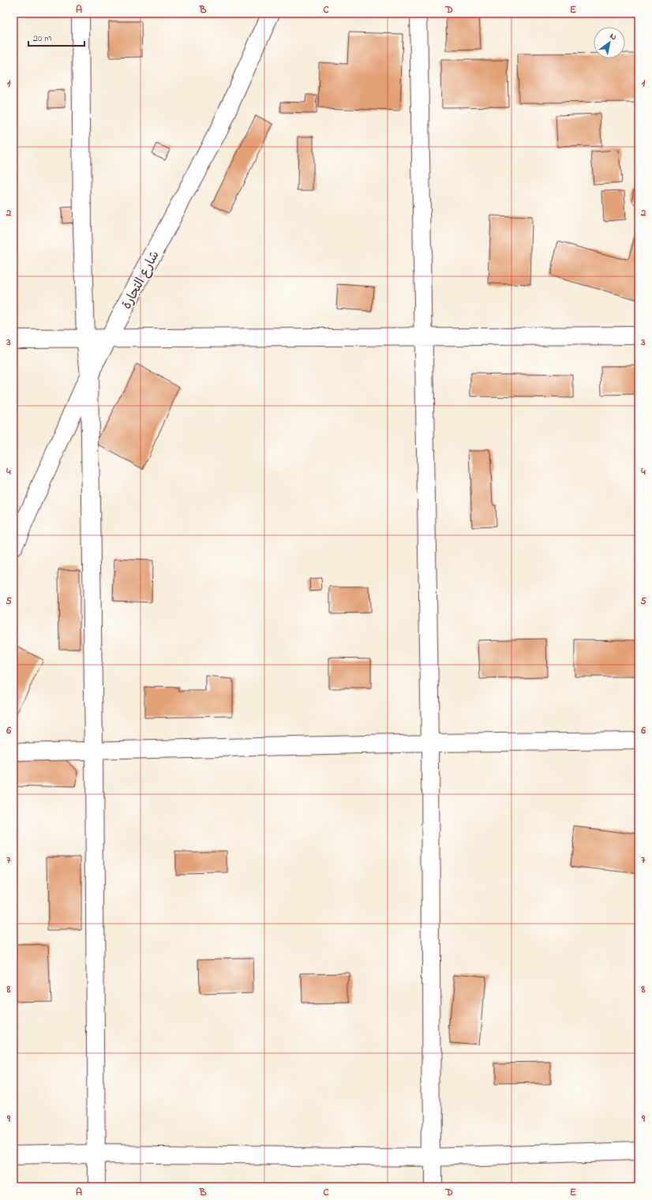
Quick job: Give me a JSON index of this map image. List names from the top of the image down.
{
  "streets": {
    "street": ["شارع التجارة"]
  },
  "scale_bar": "20 m",
  "north": "top right",
  "grid": {
    "columns": [
      "A",
      "B",
      "C",
      "D",
      "E"
    ],
    "rows": [
      "1",
      "2",
      "3",
      "4",
      "5",
      "6",
      "7",
      "8",
      "9"
    ]
  }
}
